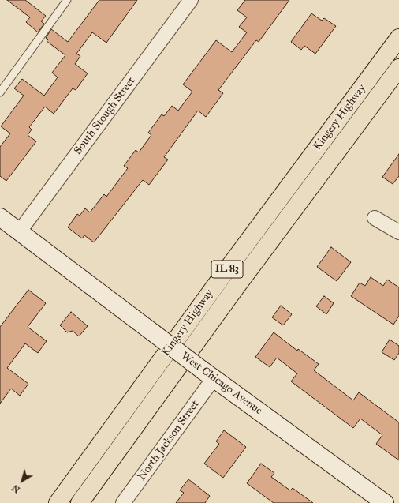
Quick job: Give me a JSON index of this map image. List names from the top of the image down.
{
  "streets": {
    "highway": ["Kingery Highway", "IL 83"],
    "main road": ["West Chicago Avenue"],
    "street": ["South Stough Street", "North Jackson Street"]
  },
  "crossings": [
    ["South Stough Street", "West Chicago Avenue"],
    ["West Chicago Avenue", "North Jackson Street"]
  ],
  "north": "bottom left"
}
